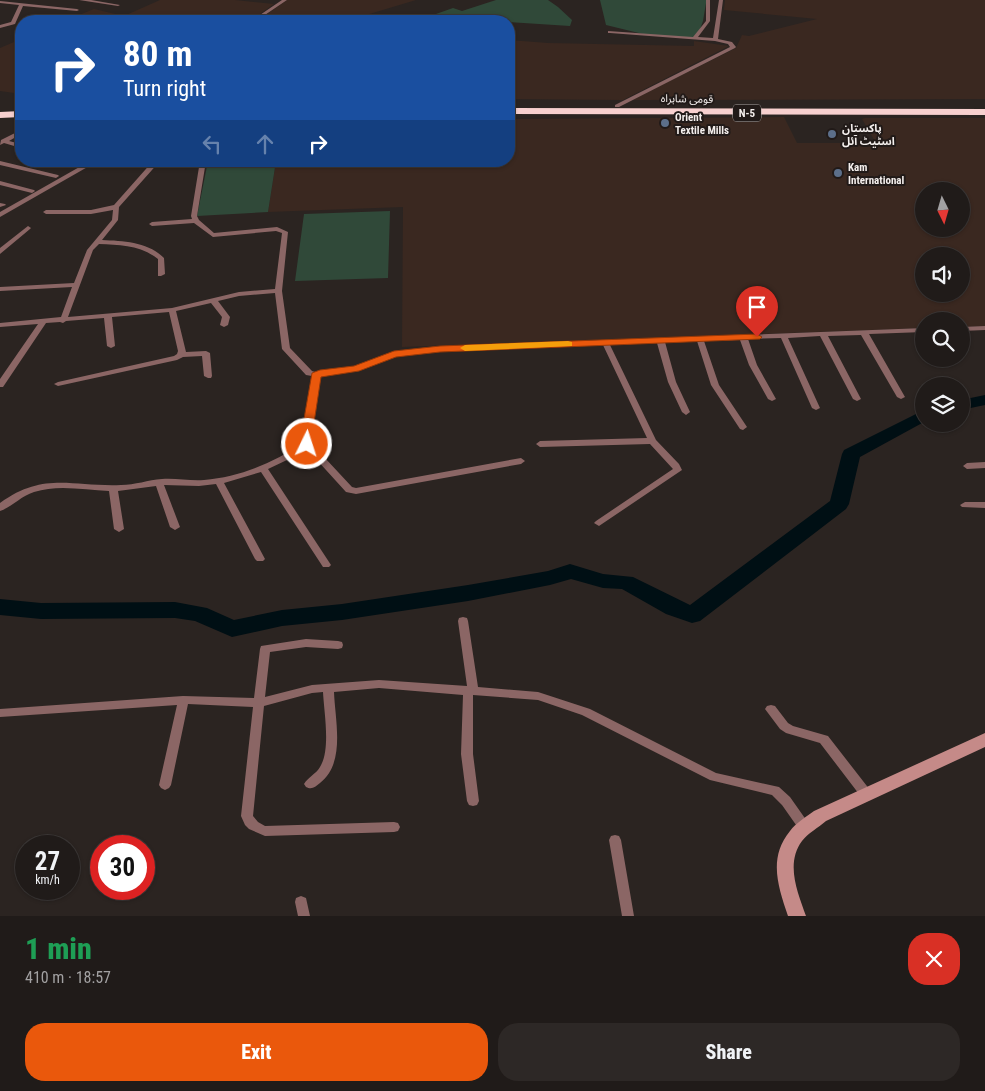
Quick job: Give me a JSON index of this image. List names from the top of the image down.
{
  "streets": {
    "highway": ["قومی شاہراہ", "N-5"]
  },
  "places": ["Orient Textile Mills", "پاکستان اسٹیٹ آئل", "Kam International"],
  "north": "bottom",
  "page": {
    "turn": ["80 m", "Turn right"],
    "speed": "27 km/h",
    "limit": "30",
    "heading": ["1 min", "410 m · 18:57"],
    "buttons": ["Exit", "Share"]
  }
}
